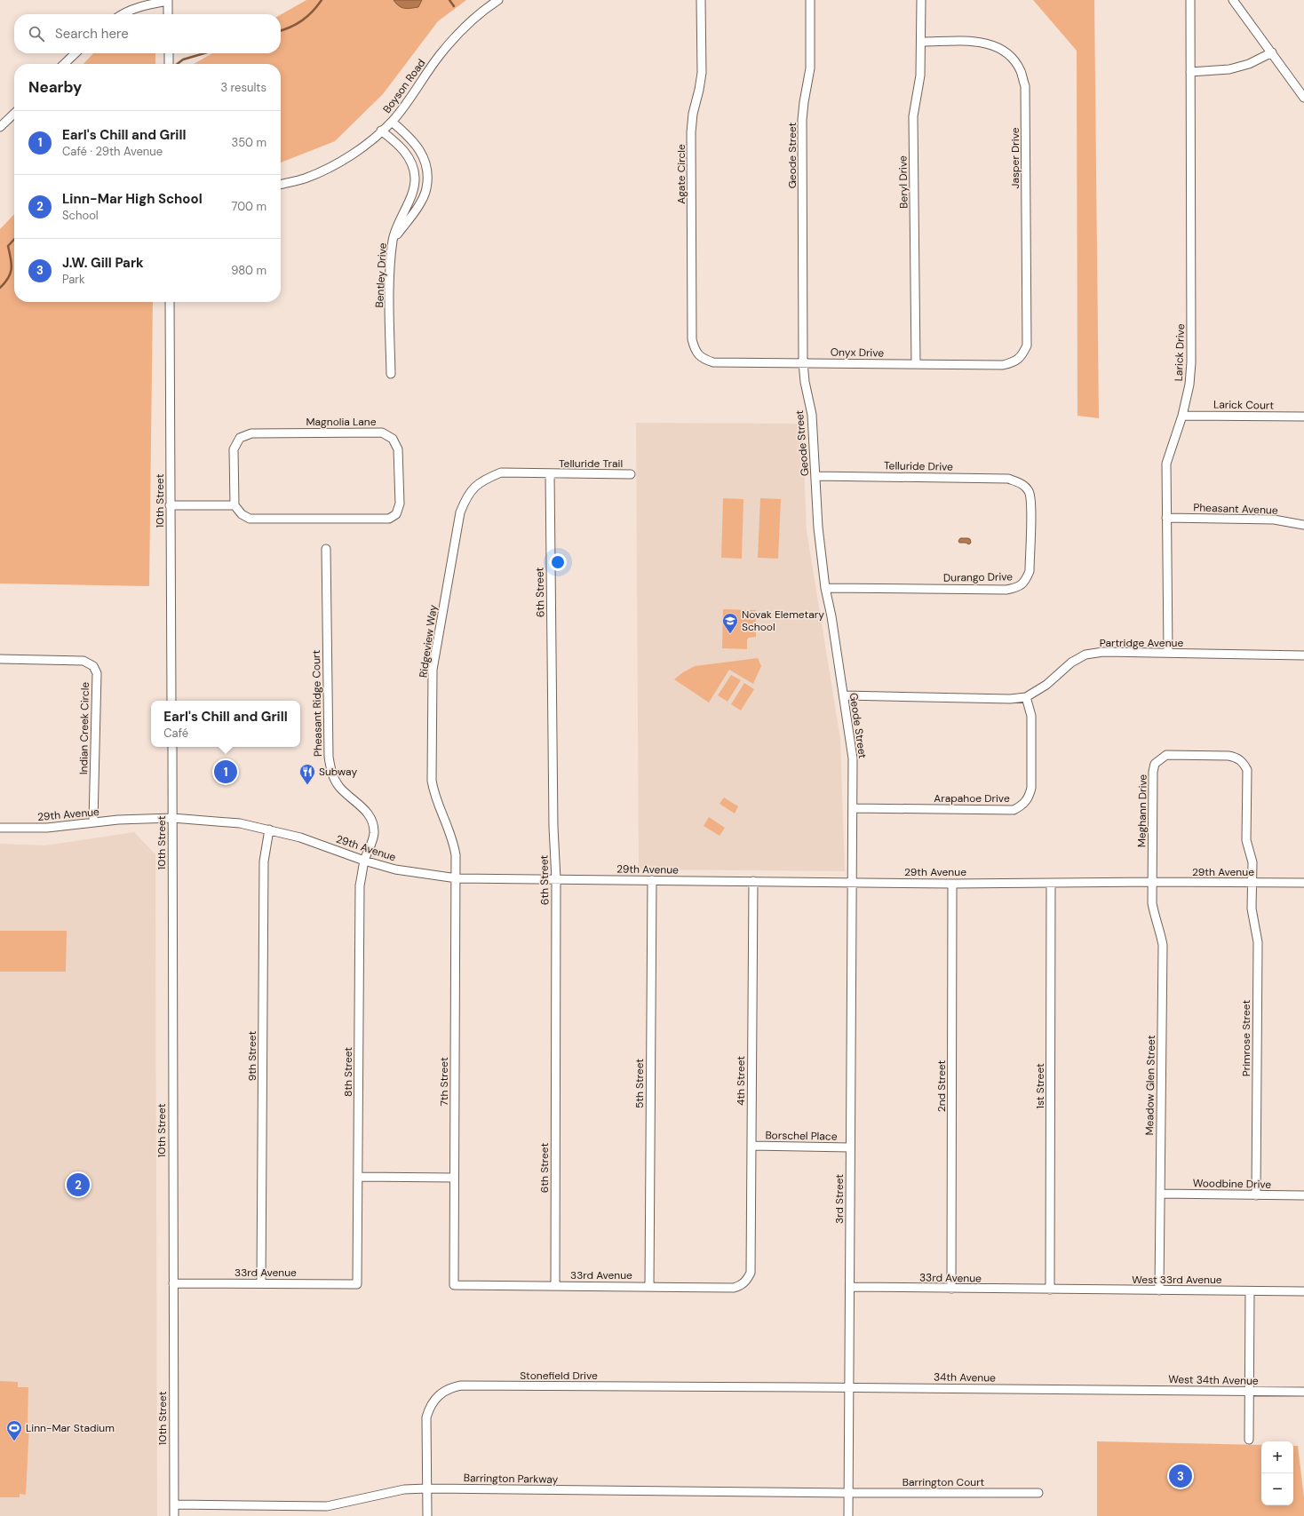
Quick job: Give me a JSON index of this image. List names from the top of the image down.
{
  "streets": {
    "street": [
      "Boyson Road",
      "Geode Street",
      "Jasper Drive",
      "Agate Circle",
      "Beryl Drive",
      "Bentley Drive",
      "Onyx Drive",
      "Larick Drive",
      "Larick Court",
      "Magnolia Lane",
      "Telluride Trail",
      "Telluride Drive",
      "10th Street",
      "Pheasant Avenue",
      "Durango Drive",
      "6th Street",
      "Ridgeview Way",
      "Partridge Avenue",
      "Pheasant Ridge Court",
      "Indian Creek Circle",
      "Arapahoe Drive",
      "Meghann Drive",
      "29th Avenue",
      "Primrose Street",
      "9th Street",
      "8th Street",
      "4th Street",
      "7th Street",
      "5th Street",
      "Meadow Glen Street",
      "2nd Street",
      "1st Street",
      "Borschel Place",
      "Woodbine Drive",
      "3rd Street",
      "33rd Avenue",
      "West 33rd Avenue",
      "Stonefield Drive",
      "34th Avenue",
      "West 34th Avenue",
      "Barrington Parkway",
      "Barrington Court"
    ]
  },
  "crossings": [
    ["Boyson Road", "Bentley Drive"],
    ["Geode Street", "Onyx Drive"],
    ["Geode Street", "Telluride Drive"],
    ["Geode Street", "Durango Drive"],
    ["Geode Street", "Partridge Avenue"],
    ["Geode Street", "Arapahoe Drive"],
    ["Geode Street", "29th Avenue"],
    ["Geode Street", "3rd Street"],
    ["Jasper Drive", "Beryl Drive"],
    ["Jasper Drive", "Onyx Drive"],
    ["Agate Circle", "Onyx Drive"],
    ["Beryl Drive", "Onyx Drive"],
    ["Larick Drive", "Larick Court"],
    ["Larick Drive", "Pheasant Avenue"],
    ["Larick Drive", "Partridge Avenue"],
    ["Telluride Trail", "6th Street"],
    ["Telluride Trail", "Ridgeview Way"],
    ["Telluride Drive", "Durango Drive"],
    ["10th Street", "29th Avenue"],
    ["10th Street", "33rd Avenue"],
    ["10th Street", "Barrington Parkway"],
    ["6th Street", "Ridgeview Way"],
    ["6th Street", "29th Avenue"],
    ["6th Street", "33rd Avenue"],
    ["Ridgeview Way", "29th Avenue"],
    ["Ridgeview Way", "7th Street"],
    ["Partridge Avenue", "Arapahoe Drive"],
    ["Pheasant Ridge Court", "29th Avenue"],
    ["Pheasant Ridge Court", "8th Street"],
    ["Indian Creek Circle", "29th Avenue"],
    ["Meghann Drive", "29th Avenue"],
    ["Meghann Drive", "Primrose Street"],
    ["Meghann Drive", "Meadow Glen Street"],
    ["29th Avenue", "Primrose Street"],
    ["29th Avenue", "9th Street"],
    ["29th Avenue", "8th Street"],
    ["29th Avenue", "4th Street"],
    ["29th Avenue", "7th Street"],
    ["29th Avenue", "5th Street"],
    ["29th Avenue", "Meadow Glen Street"],
    ["29th Avenue", "2nd Street"],
    ["29th Avenue", "1st Street"],
    ["29th Avenue", "3rd Street"],
    ["Primrose Street", "Woodbine Drive"],
    ["9th Street", "33rd Avenue"],
    ["8th Street", "33rd Avenue"],
    ["4th Street", "Borschel Place"],
    ["4th Street", "33rd Avenue"],
    ["7th Street", "33rd Avenue"],
    ["5th Street", "33rd Avenue"],
    ["Meadow Glen Street", "Woodbine Drive"],
    ["Meadow Glen Street", "West 33rd Avenue"],
    ["2nd Street", "33rd Avenue"],
    ["1st Street", "33rd Avenue"],
    ["1st Street", "West 33rd Avenue"],
    ["Borschel Place", "3rd Street"],
    ["3rd Street", "33rd Avenue"],
    ["3rd Street", "34th Avenue"],
    ["3rd Street", "Barrington Parkway"],
    ["3rd Street", "Barrington Court"],
    ["33rd Avenue", "West 33rd Avenue"],
    ["Stonefield Drive", "34th Avenue"],
    ["Stonefield Drive", "Barrington Parkway"],
    ["34th Avenue", "West 34th Avenue"],
    ["Barrington Parkway", "Barrington Court"]
  ],
  "places": {
    "school or university": ["Novak Elemetary School"],
    "restaurant": ["Subway"],
    "sports": ["Linn-Mar Stadium"]
  },
  "page": {
    "search": "Search here",
    "heading": ["Nearby", "3 results"],
    "list": [
      {
        "mark": "1",
        "name": "Earl's Chill and Grill",
        "note": "Café · 29th Avenue",
        "value": "350 m"
      },
      {
        "mark": "2",
        "name": "Linn-Mar High School",
        "note": "School",
        "value": "700 m"
      },
      {
        "mark": "3",
        "name": "J.W. Gill Park",
        "note": "Park",
        "value": "980 m"
      }
    ],
    "popup": ["Earl's Chill and Grill", "Café"],
    "pins": ["1", "2", "3"],
    "map_buttons": ["+", "−"]
  }
}
